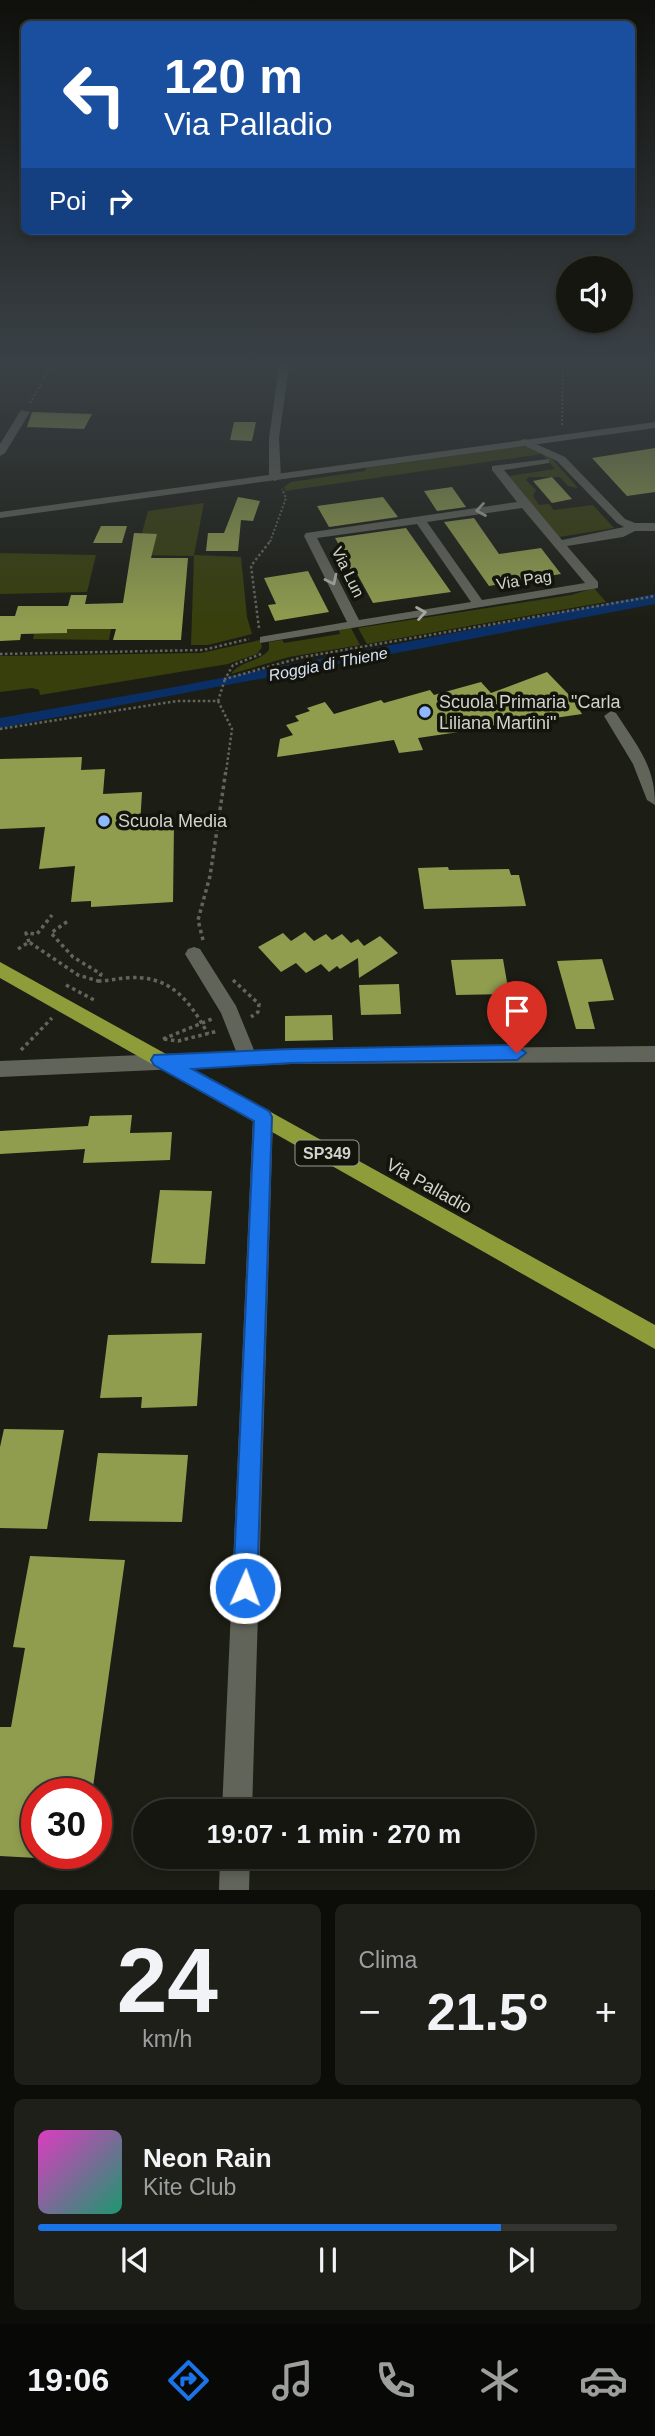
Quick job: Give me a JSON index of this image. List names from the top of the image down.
{
  "streets": {
    "main road": ["SP349", "Via Palladio"],
    "street": ["Via Lun", "Via Pag"]
  },
  "crossings": [
    ["Via Lun", "Via Pag"]
  ],
  "water": ["Roggia di Thiene"],
  "places": ["Scuola Primaria \"Carla Liliana Martini\"", "Scuola Media"],
  "page": {
    "turn": ["120 m", "Via Palladio"],
    "then": "Poi",
    "limit": "30",
    "trip": "19:07 · 1 min · 270 m",
    "tile": [
      ["24", "km/h"],
      "Clima"
    ],
    "heat": ["−", "21.5°", "+"],
    "song": ["Neon Rain", "Kite Club"],
    "tabs": "19:06"
  }
}
